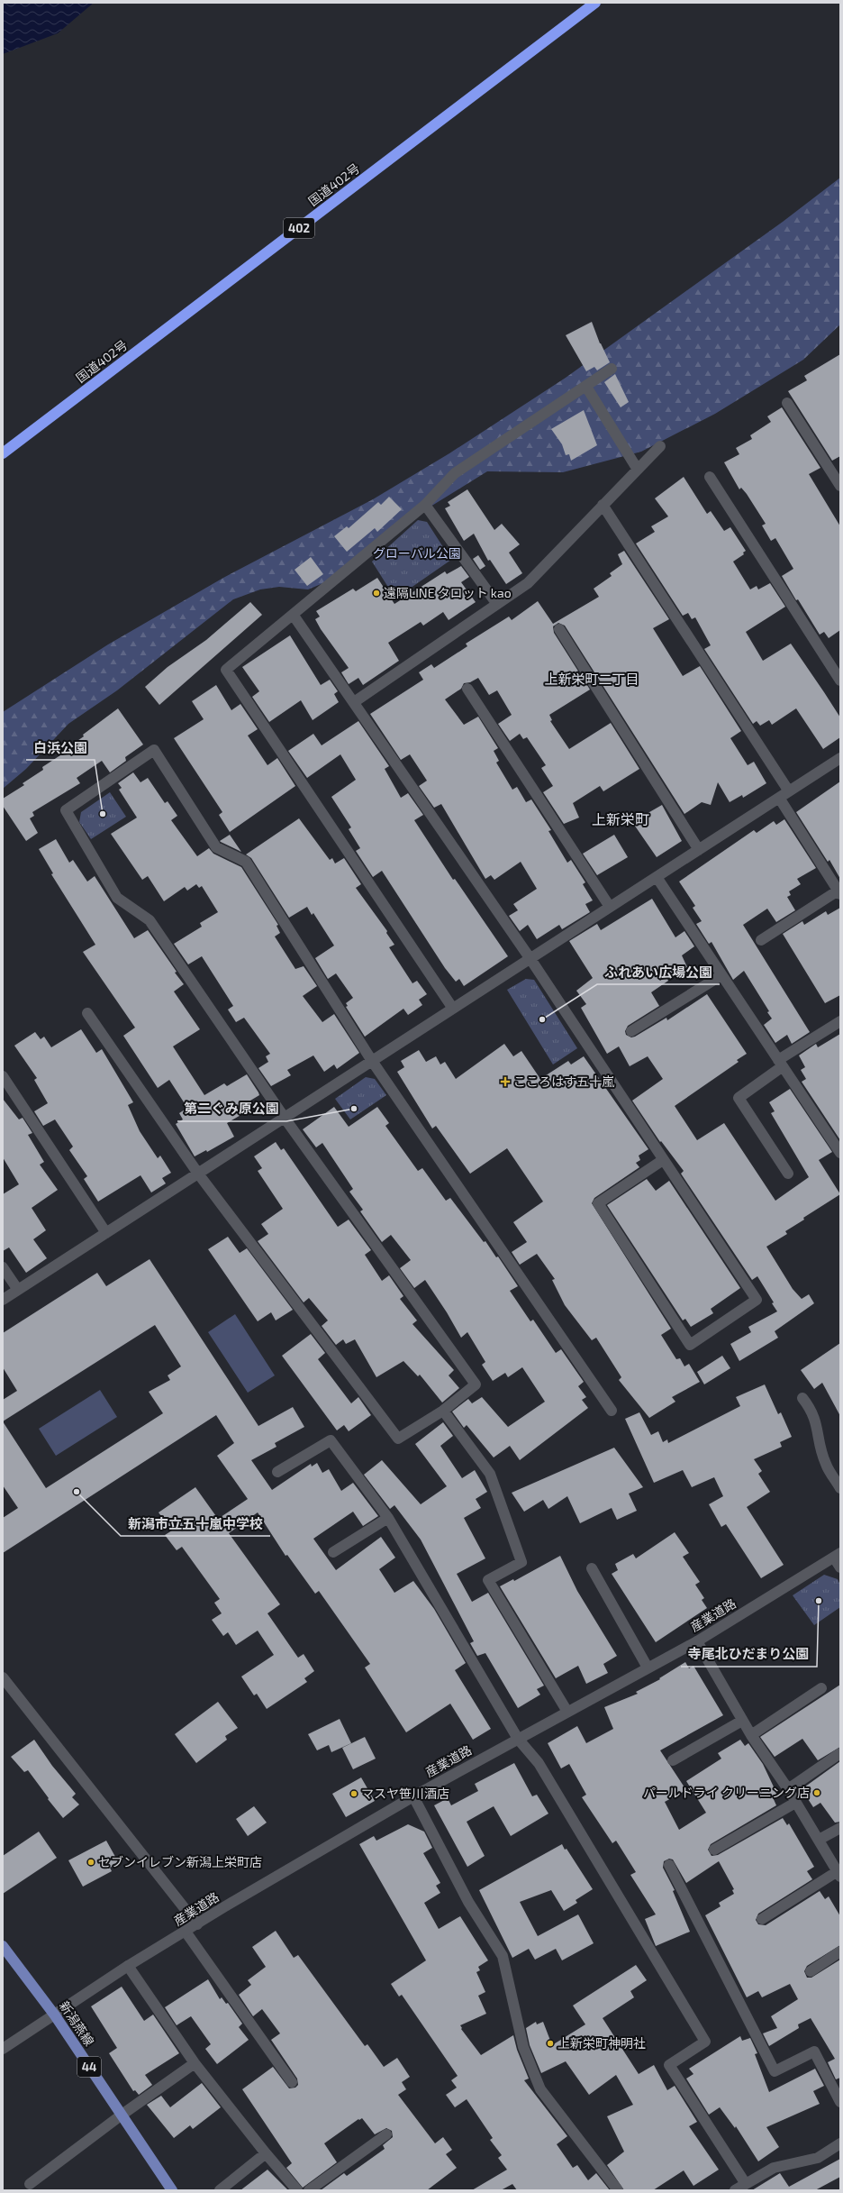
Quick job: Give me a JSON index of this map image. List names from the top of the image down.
{
  "streets": {
    "highway": ["国道402号", "402"],
    "main road": ["新潟燕線", "44"],
    "street": ["産業道路"]
  },
  "crossings": [
    ["産業道路", "新潟燕線"]
  ],
  "districts": ["上新栄町二丁目", "上新栄町"],
  "parks": ["グローバル公園"],
  "places": {
    "other": [
      "遠隔LINE タロット kao",
      "白浜公園",
      "ふれあい広場公園",
      "第二ぐみ原公園",
      "新潟市立五十嵐中学校",
      "寺尾北ひだまり公園",
      "パールドライ クリーニング店",
      "マスヤ笹川酒店",
      "セブンイレブン新潟上栄町店",
      "上新栄町神明社"
    ],
    "health": ["こころはす五十嵐"]
  }
}
